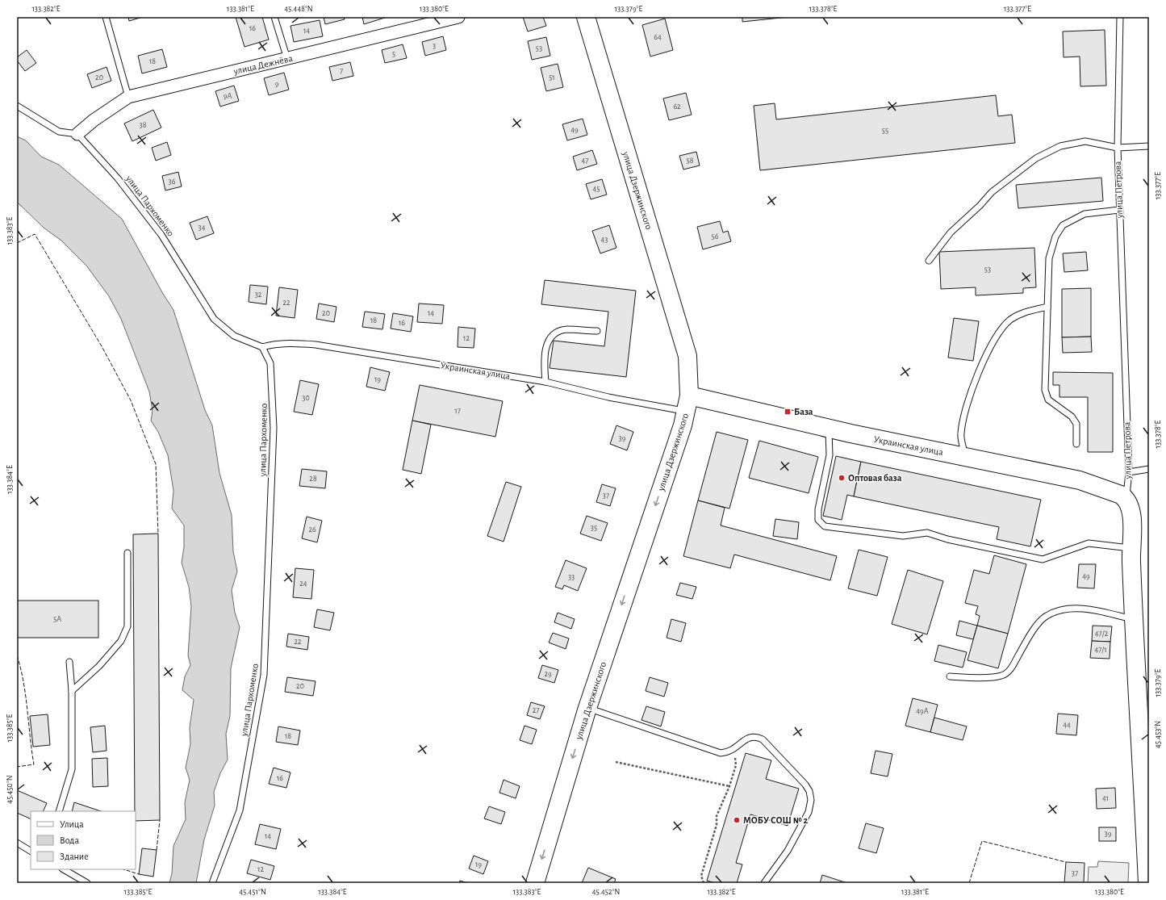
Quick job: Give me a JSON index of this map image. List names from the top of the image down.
{
  "streets": {
    "main road": ["улица Петрова", "улица Дзержинского", "Украинская улица"],
    "street": ["улица Дежнёва"],
    "lane": ["улица Пархоменко"]
  },
  "crossings": [
    ["улица Дежнёва", "улица Пархоменко"],
    ["улица Петрова", "Украинская улица"],
    ["улица Дзержинского", "Украинская улица"],
    ["улица Пархоменко", "Украинская улица"]
  ],
  "one_way": ["улица Дзержинского"],
  "places": {
    "transit": ["База"],
    "other": ["Оптовая база", "МОБУ СОШ № 2"]
  },
  "house_numbers": [
    "16",
    "14",
    "64",
    "3",
    "53",
    "5",
    "18",
    "7",
    "20",
    "51",
    "9",
    "9А",
    "62",
    "38",
    "49",
    "55",
    "47",
    "58",
    "36",
    "45",
    "34",
    "56",
    "43",
    "53",
    "32",
    "22",
    "20",
    "14",
    "18",
    "16",
    "12",
    "19",
    "30",
    "17",
    "39",
    "28",
    "37",
    "35",
    "26",
    "49",
    "33",
    "24",
    "5А",
    "47/2",
    "22",
    "47/1",
    "29",
    "20",
    "27",
    "49А",
    "44",
    "18",
    "16",
    "41",
    "39",
    "14",
    "19",
    "12",
    "37"
  ],
  "legend": ["Улица", "Вода", "Здание"],
  "coordinates": [
    "133.382°E",
    "133.381°E",
    "45.448°N",
    "133.380°E",
    "133.379°E",
    "133.378°E",
    "133.377°E",
    "133.383°E",
    "133.384°E",
    "133.385°E",
    "45.453°N",
    "45.450°N",
    "45.451°N",
    "45.452°N"
  ]
}
